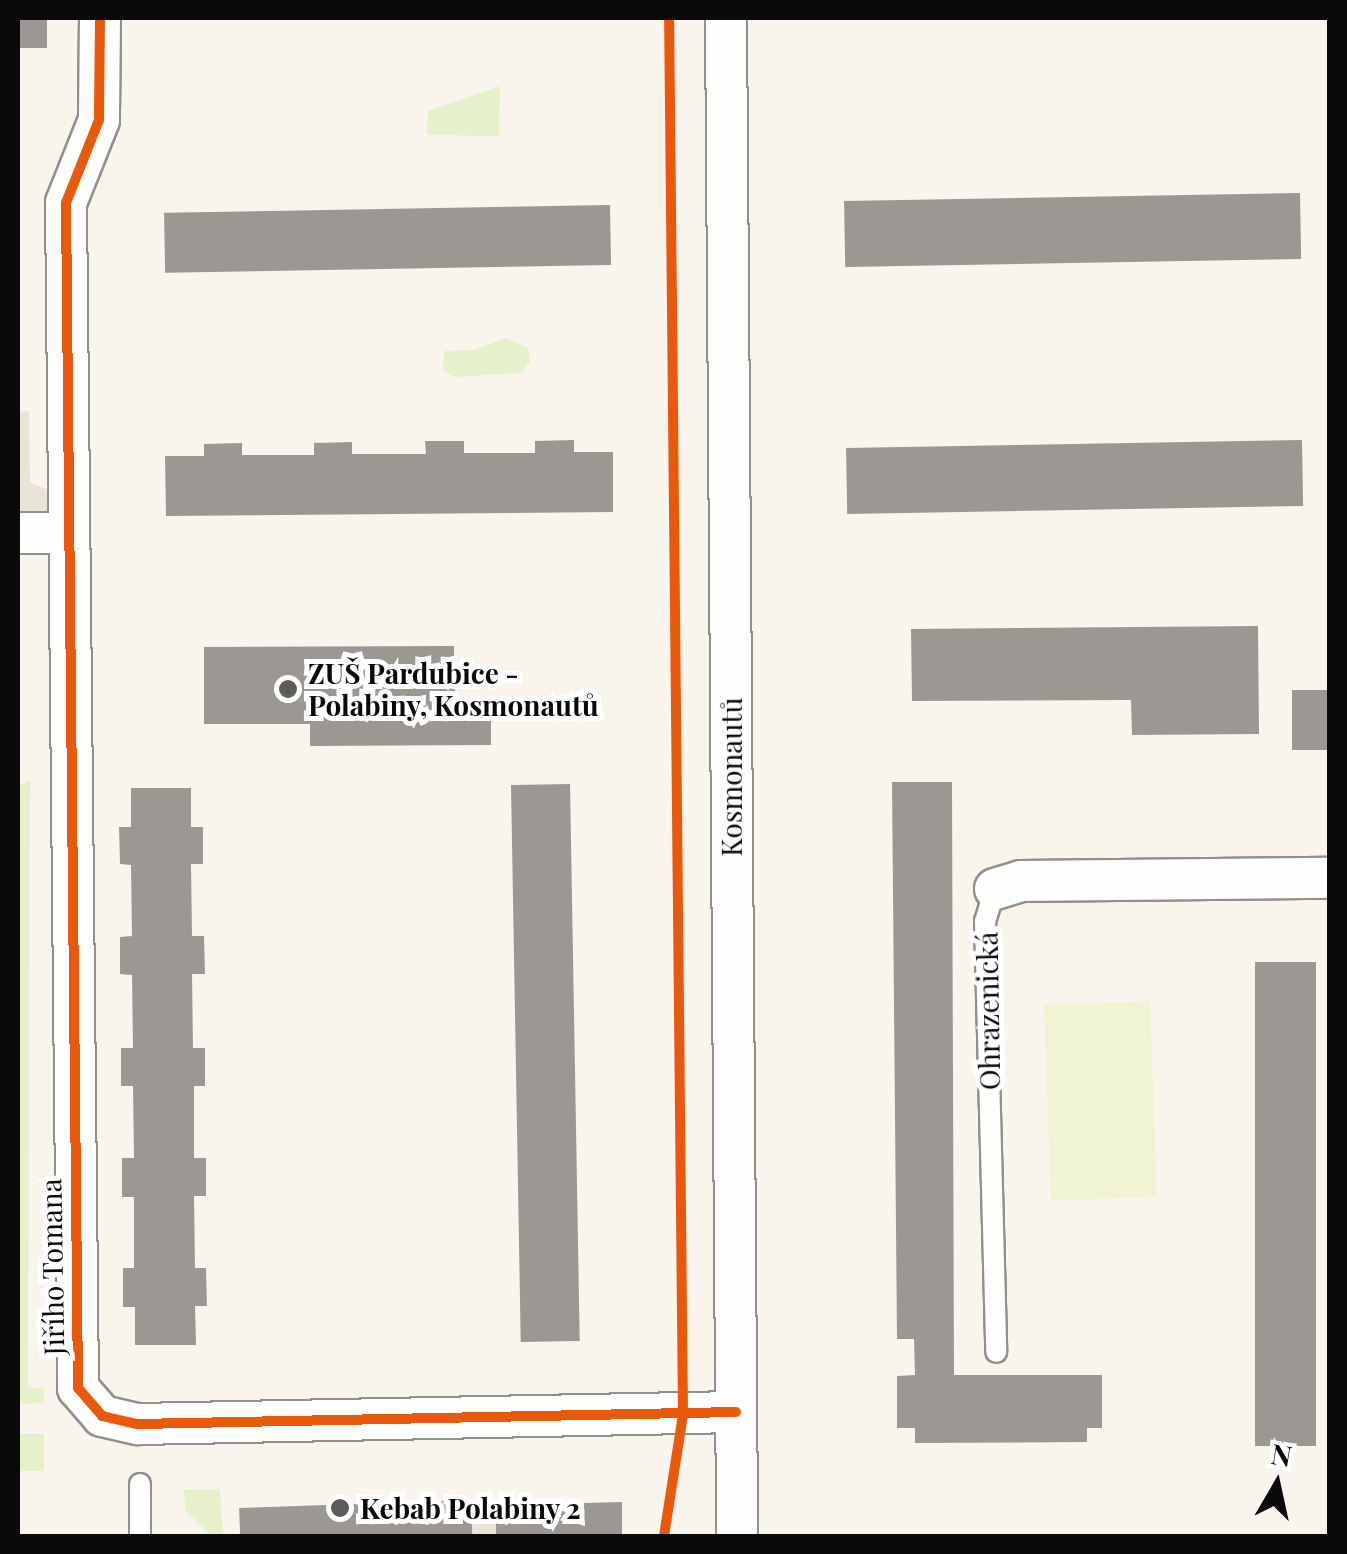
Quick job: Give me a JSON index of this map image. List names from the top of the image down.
{
  "streets": {
    "street": ["Kosmonautů", "Ohrazenická", "Jiřího Tomana"]
  },
  "crossings": [
    ["Kosmonautů", "Jiřího Tomana"]
  ],
  "places": ["ZUŠ Pardubice - Polabiny, Kosmonautů", "Kebab Polabiny 2"],
  "north": "top"
}
